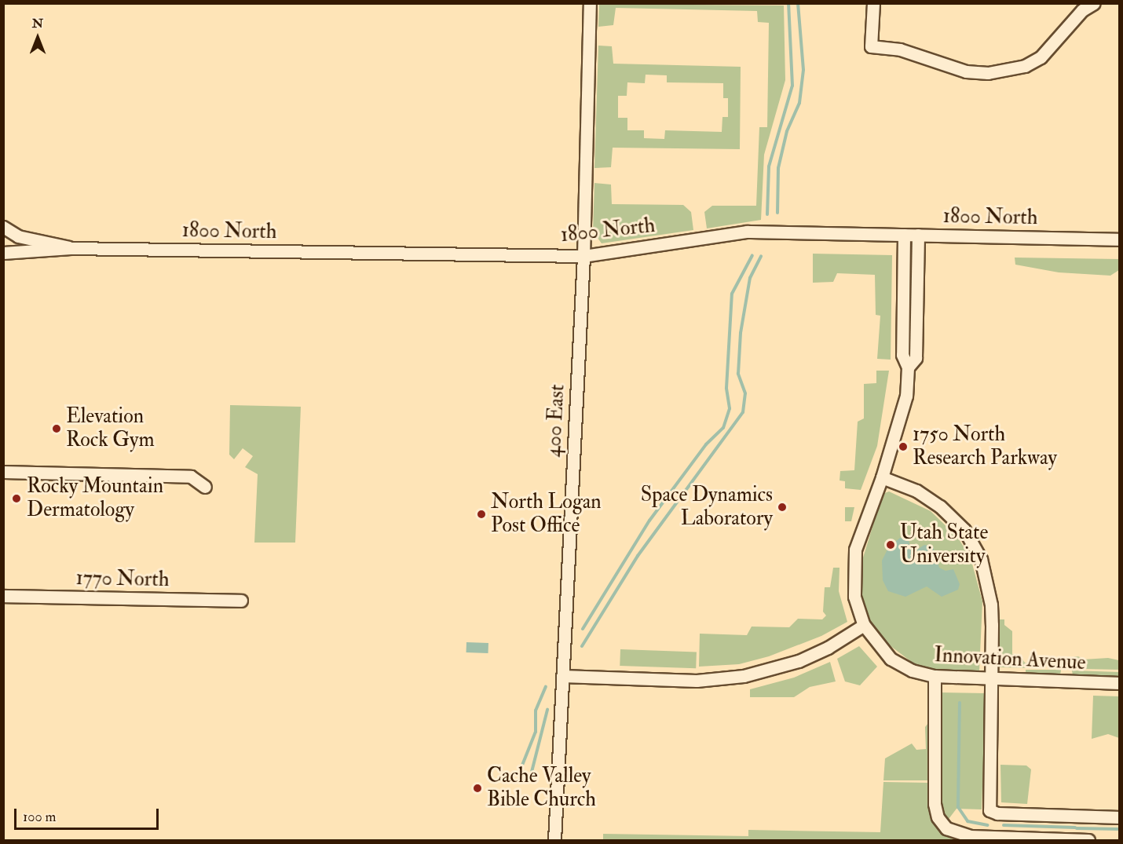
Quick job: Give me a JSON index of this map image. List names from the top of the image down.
{
  "streets": {
    "street": [
      "1800 North",
      "400 East",
      "1770 North",
      "Innovation Avenue"
    ]
  },
  "crossings": [
    ["1800 North", "400 East"]
  ],
  "places": [
    "Elevation Rock Gym",
    "1750 North Research Parkway",
    "Rocky Mountain Dermatology",
    "Space Dynamics Laboratory",
    "North Logan Post Office",
    "Utah State University",
    "Cache Valley Bible Church"
  ],
  "scale_bar": "100 m",
  "north": "top"
}
